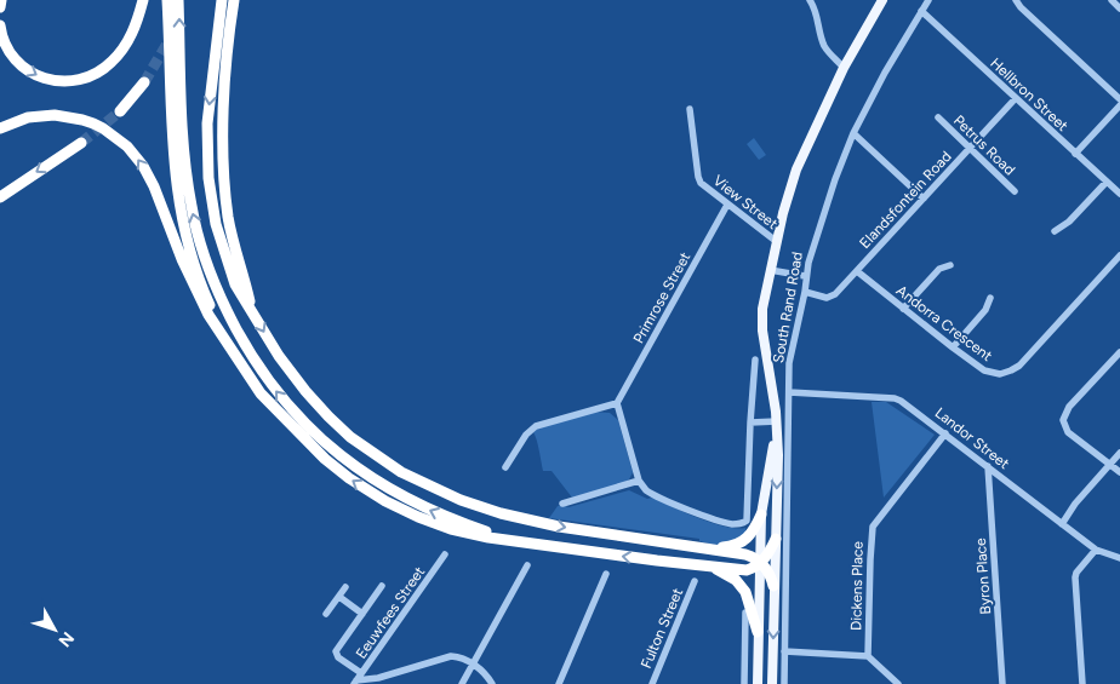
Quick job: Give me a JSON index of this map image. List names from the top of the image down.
{
  "streets": {
    "main road": ["South Rand Road"],
    "street": [
      "Hellbron Street",
      "Petrus Road",
      "Elandsfontein Road",
      "View Street",
      "Primrose Street",
      "Andorra Crescent",
      "Landor Street",
      "Byron Place",
      "Dickens Place",
      "Eeuwfees Street",
      "Fulton Street"
    ]
  },
  "crossings": [
    ["Hellbron Street", "Elandsfontein Road"],
    ["Hellbron Street", "South Rand Road"],
    ["Petrus Road", "Elandsfontein Road"],
    ["Elandsfontein Road", "South Rand Road"],
    ["Elandsfontein Road", "Andorra Crescent"],
    ["View Street", "Primrose Street"],
    ["View Street", "South Rand Road"],
    ["South Rand Road", "Landor Street"],
    ["Landor Street", "Byron Place"],
    ["Landor Street", "Dickens Place"]
  ],
  "north": "bottom right"
}
